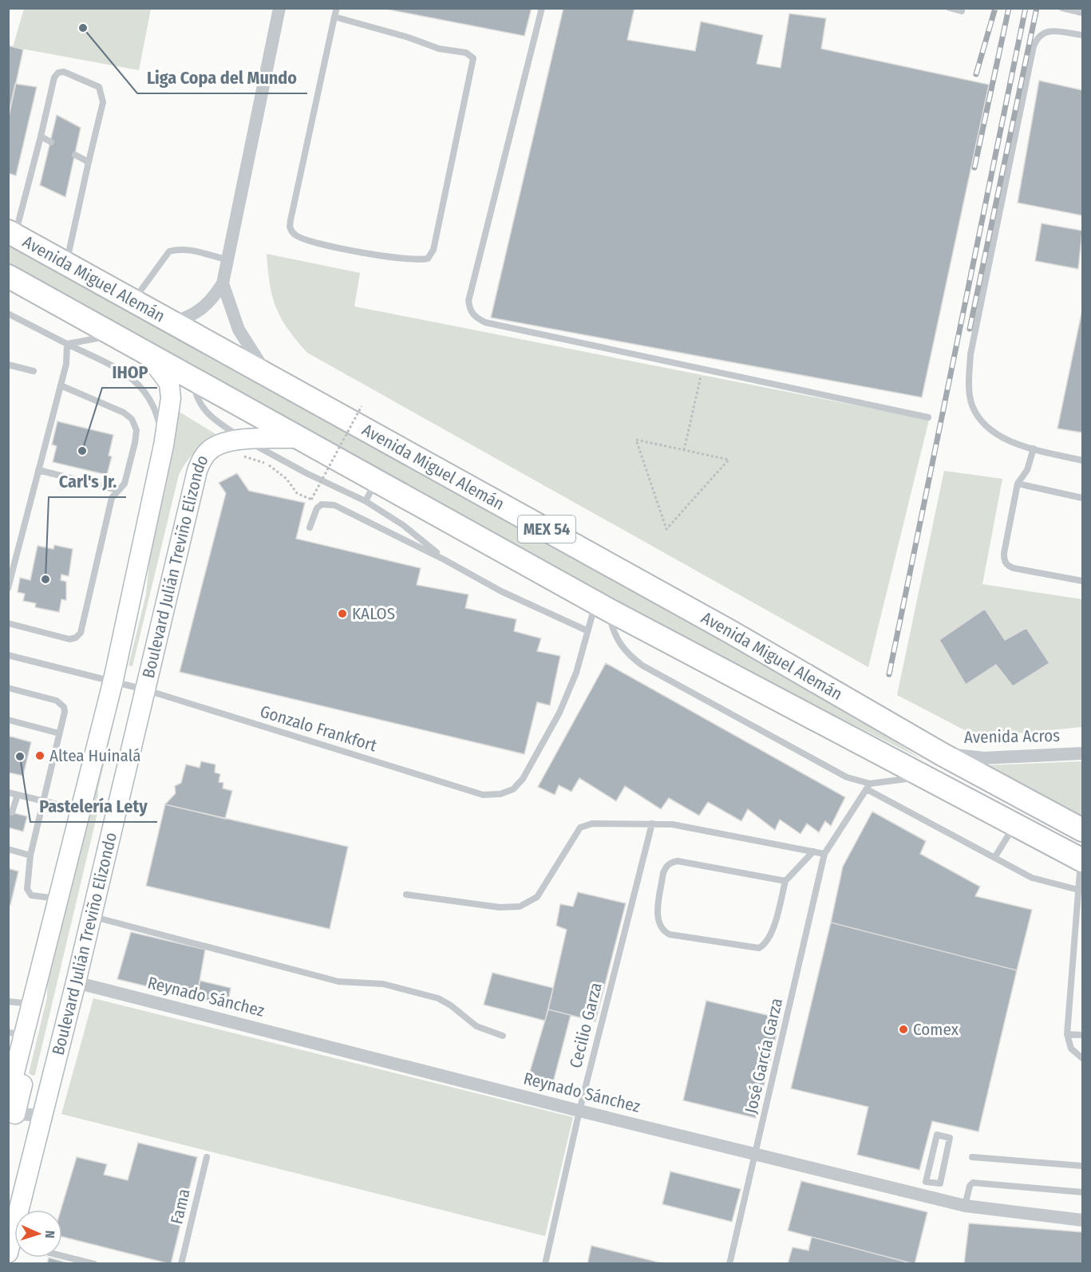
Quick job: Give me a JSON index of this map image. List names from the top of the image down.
{
  "streets": {
    "highway": ["Avenida Miguel Alemán", "MEX 54"],
    "main road": ["Boulevard Julián Treviño Elizondo"],
    "street": ["Avenida Acros", "Reynado Sánchez"],
    "lane": [
      "Gonzalo Frankfort",
      "Cecilio Garza",
      "José García Garza",
      "Fama"
    ]
  },
  "crossings": [
    ["Avenida Miguel Alemán", "Boulevard Julián Treviño Elizondo"],
    ["Avenida Miguel Alemán", "Avenida Acros"],
    ["Boulevard Julián Treviño Elizondo", "Gonzalo Frankfort"],
    ["Boulevard Julián Treviño Elizondo", "Reynado Sánchez"],
    ["Reynado Sánchez", "Cecilio Garza"],
    ["Reynado Sánchez", "José García Garza"]
  ],
  "places": [
    "Liga Copa del Mundo",
    "IHOP",
    "Carl's Jr.",
    "KALOS",
    "Altea Huinalá",
    "Pastelería Lety",
    "Comex"
  ],
  "north": "right"
}
